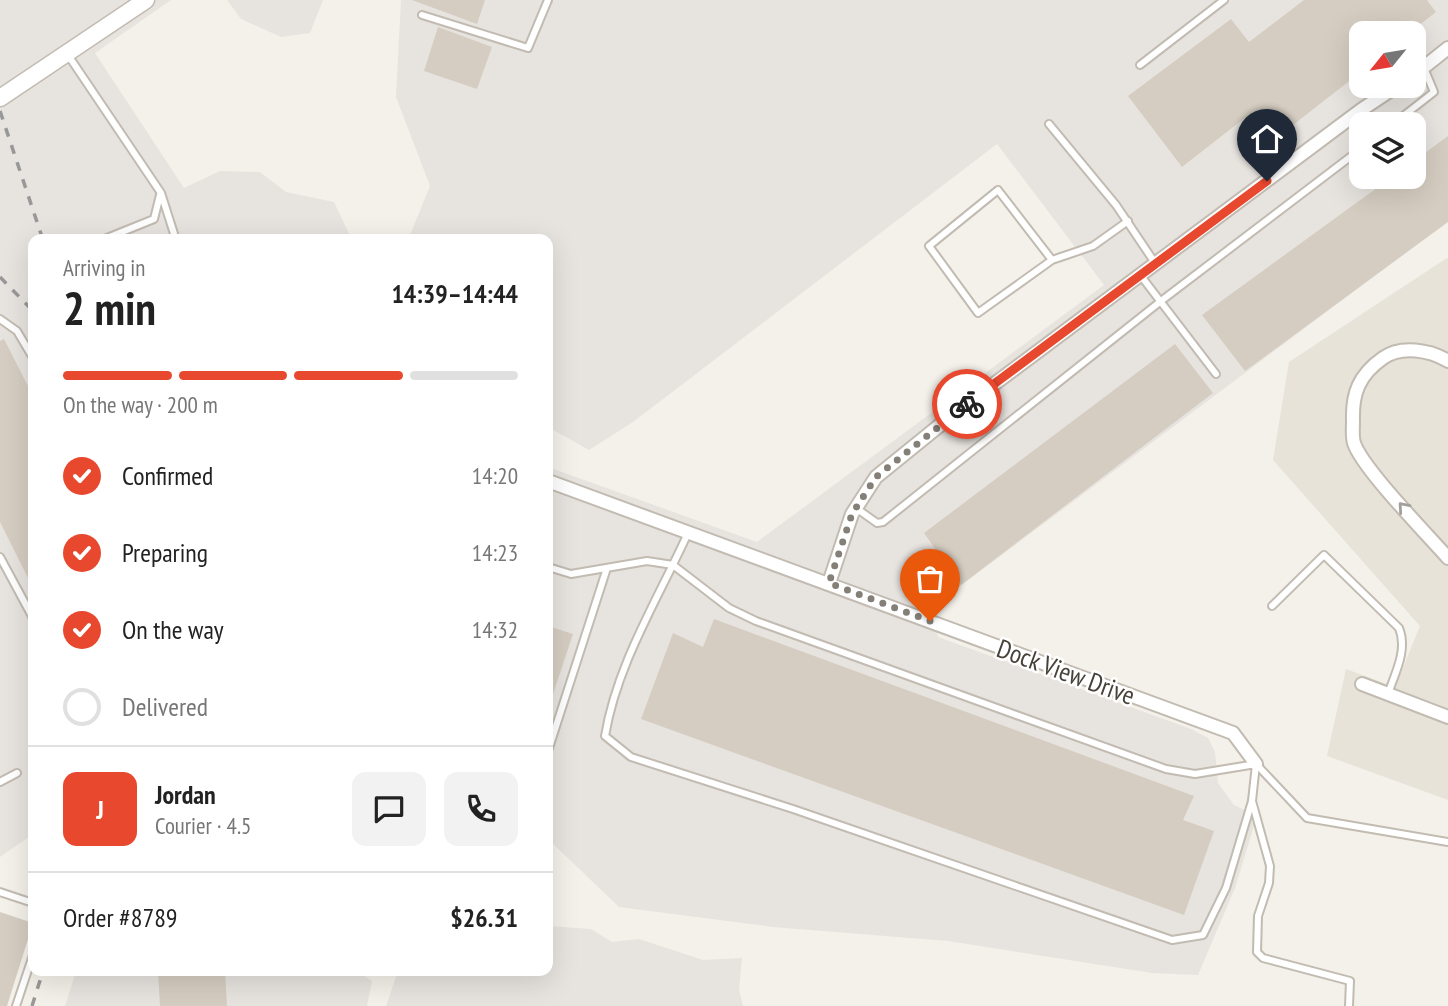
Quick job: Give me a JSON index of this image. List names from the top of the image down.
{
  "streets": {
    "street": ["Dock View Drive"]
  },
  "north": "bottom left",
  "page": {
    "heading": ["2 min", "Arriving in", "14:39–14:44"],
    "panel": [
      "Jordan",
      "Courier · 4.5",
      "Order #8789",
      "$26.31"
    ],
    "bar": "On the way · 200 m",
    "list": [
      ["Confirmed", "14:20"],
      ["Preparing", "14:23"],
      ["On the way", "14:32"],
      "Delivered"
    ],
    "round": "J"
  }
}
